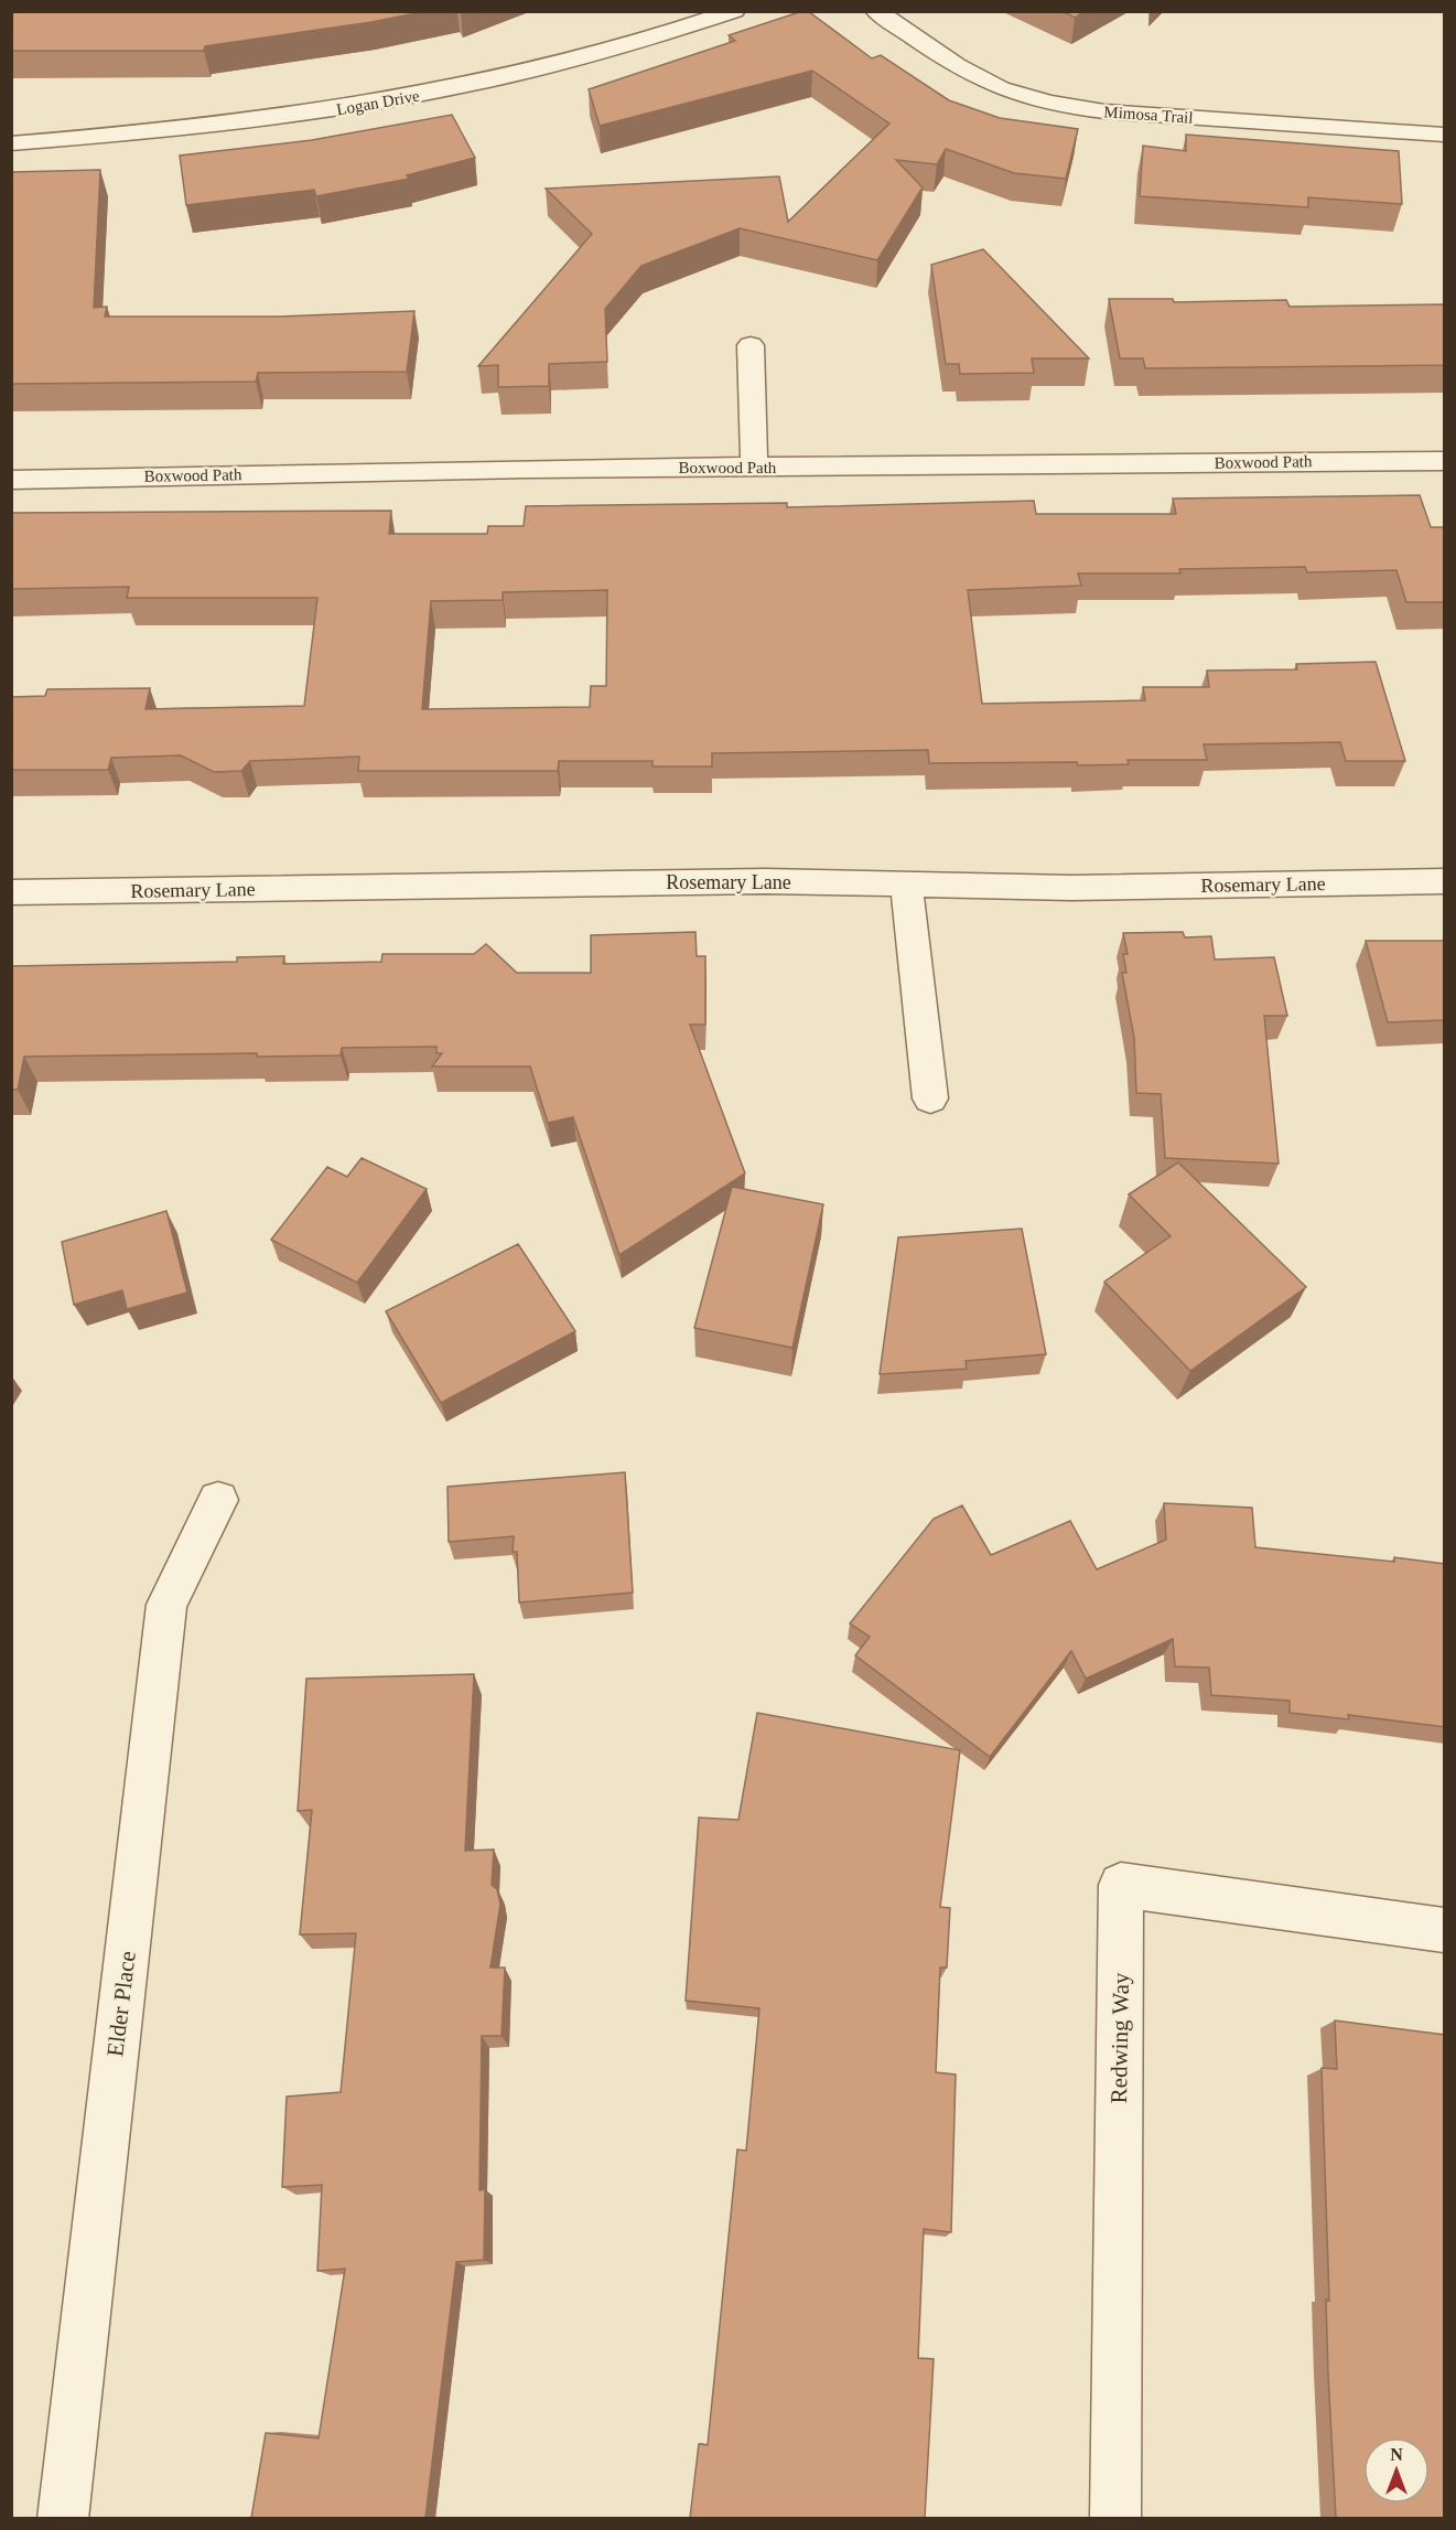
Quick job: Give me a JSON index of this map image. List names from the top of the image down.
{
  "streets": {
    "street": [
      "Logan Drive",
      "Mimosa Trail",
      "Boxwood Path",
      "Rosemary Lane",
      "Elder Place",
      "Redwing Way"
    ]
  },
  "north": "top"
}
